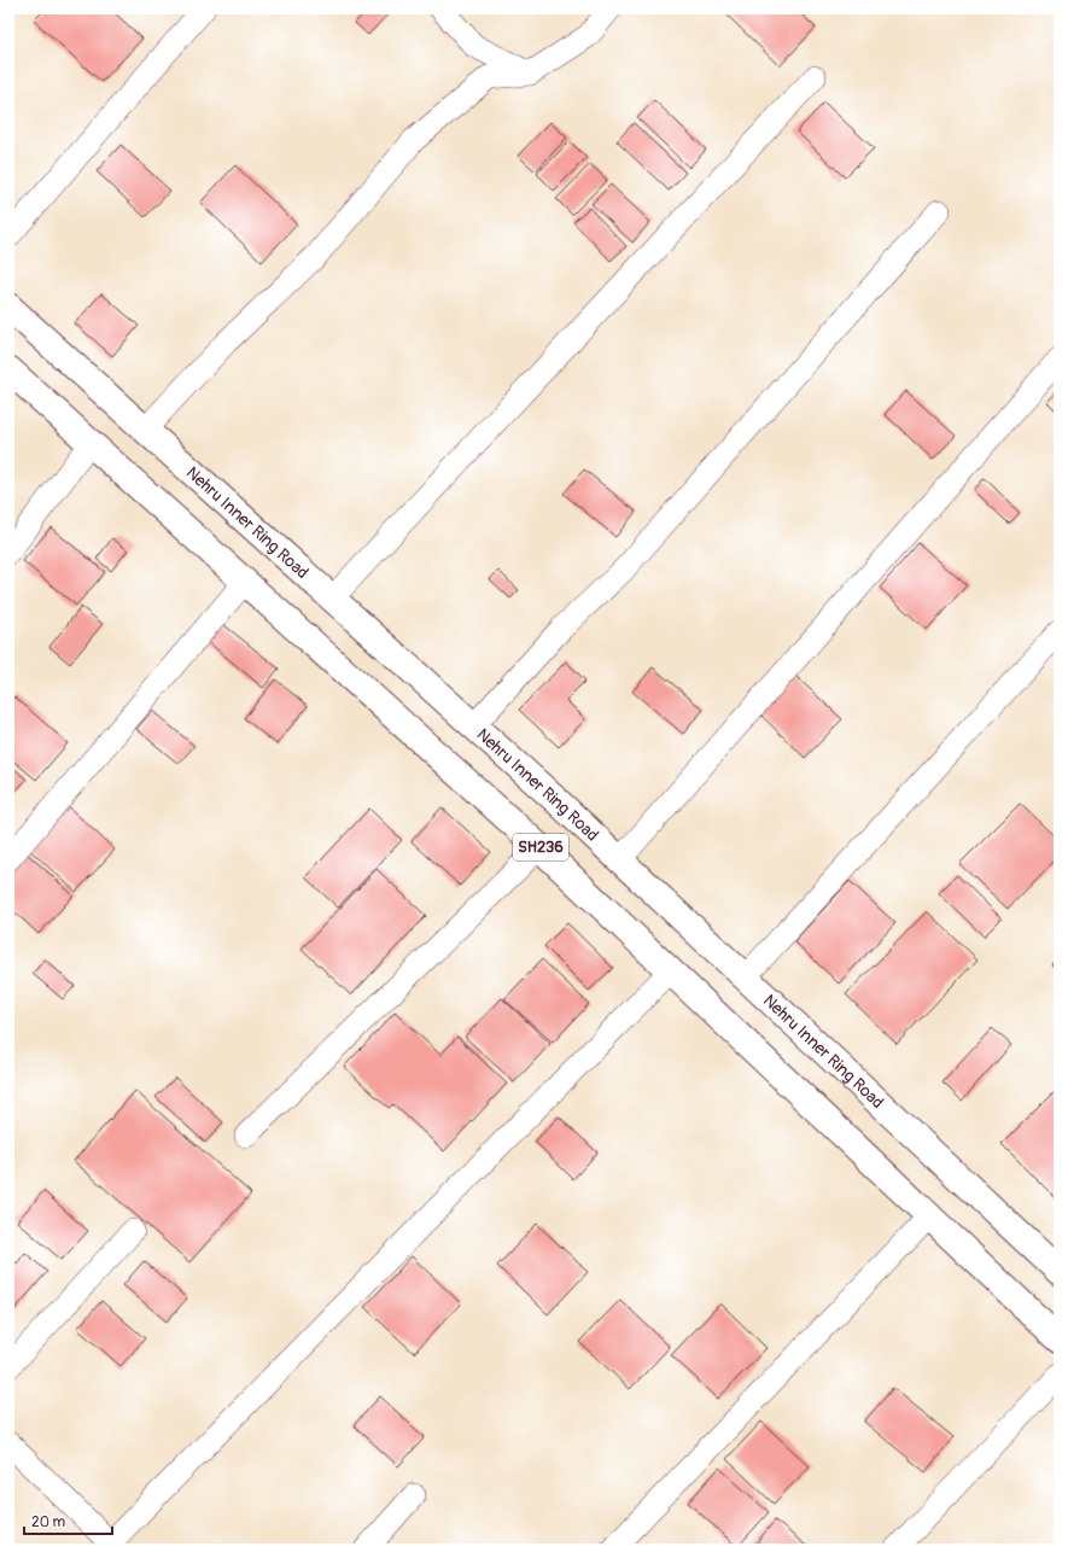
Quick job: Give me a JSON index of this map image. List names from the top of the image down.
{
  "streets": {
    "main road": ["Nehru Inner Ring Road", "SH236"]
  },
  "scale_bar": "20 m"
}
